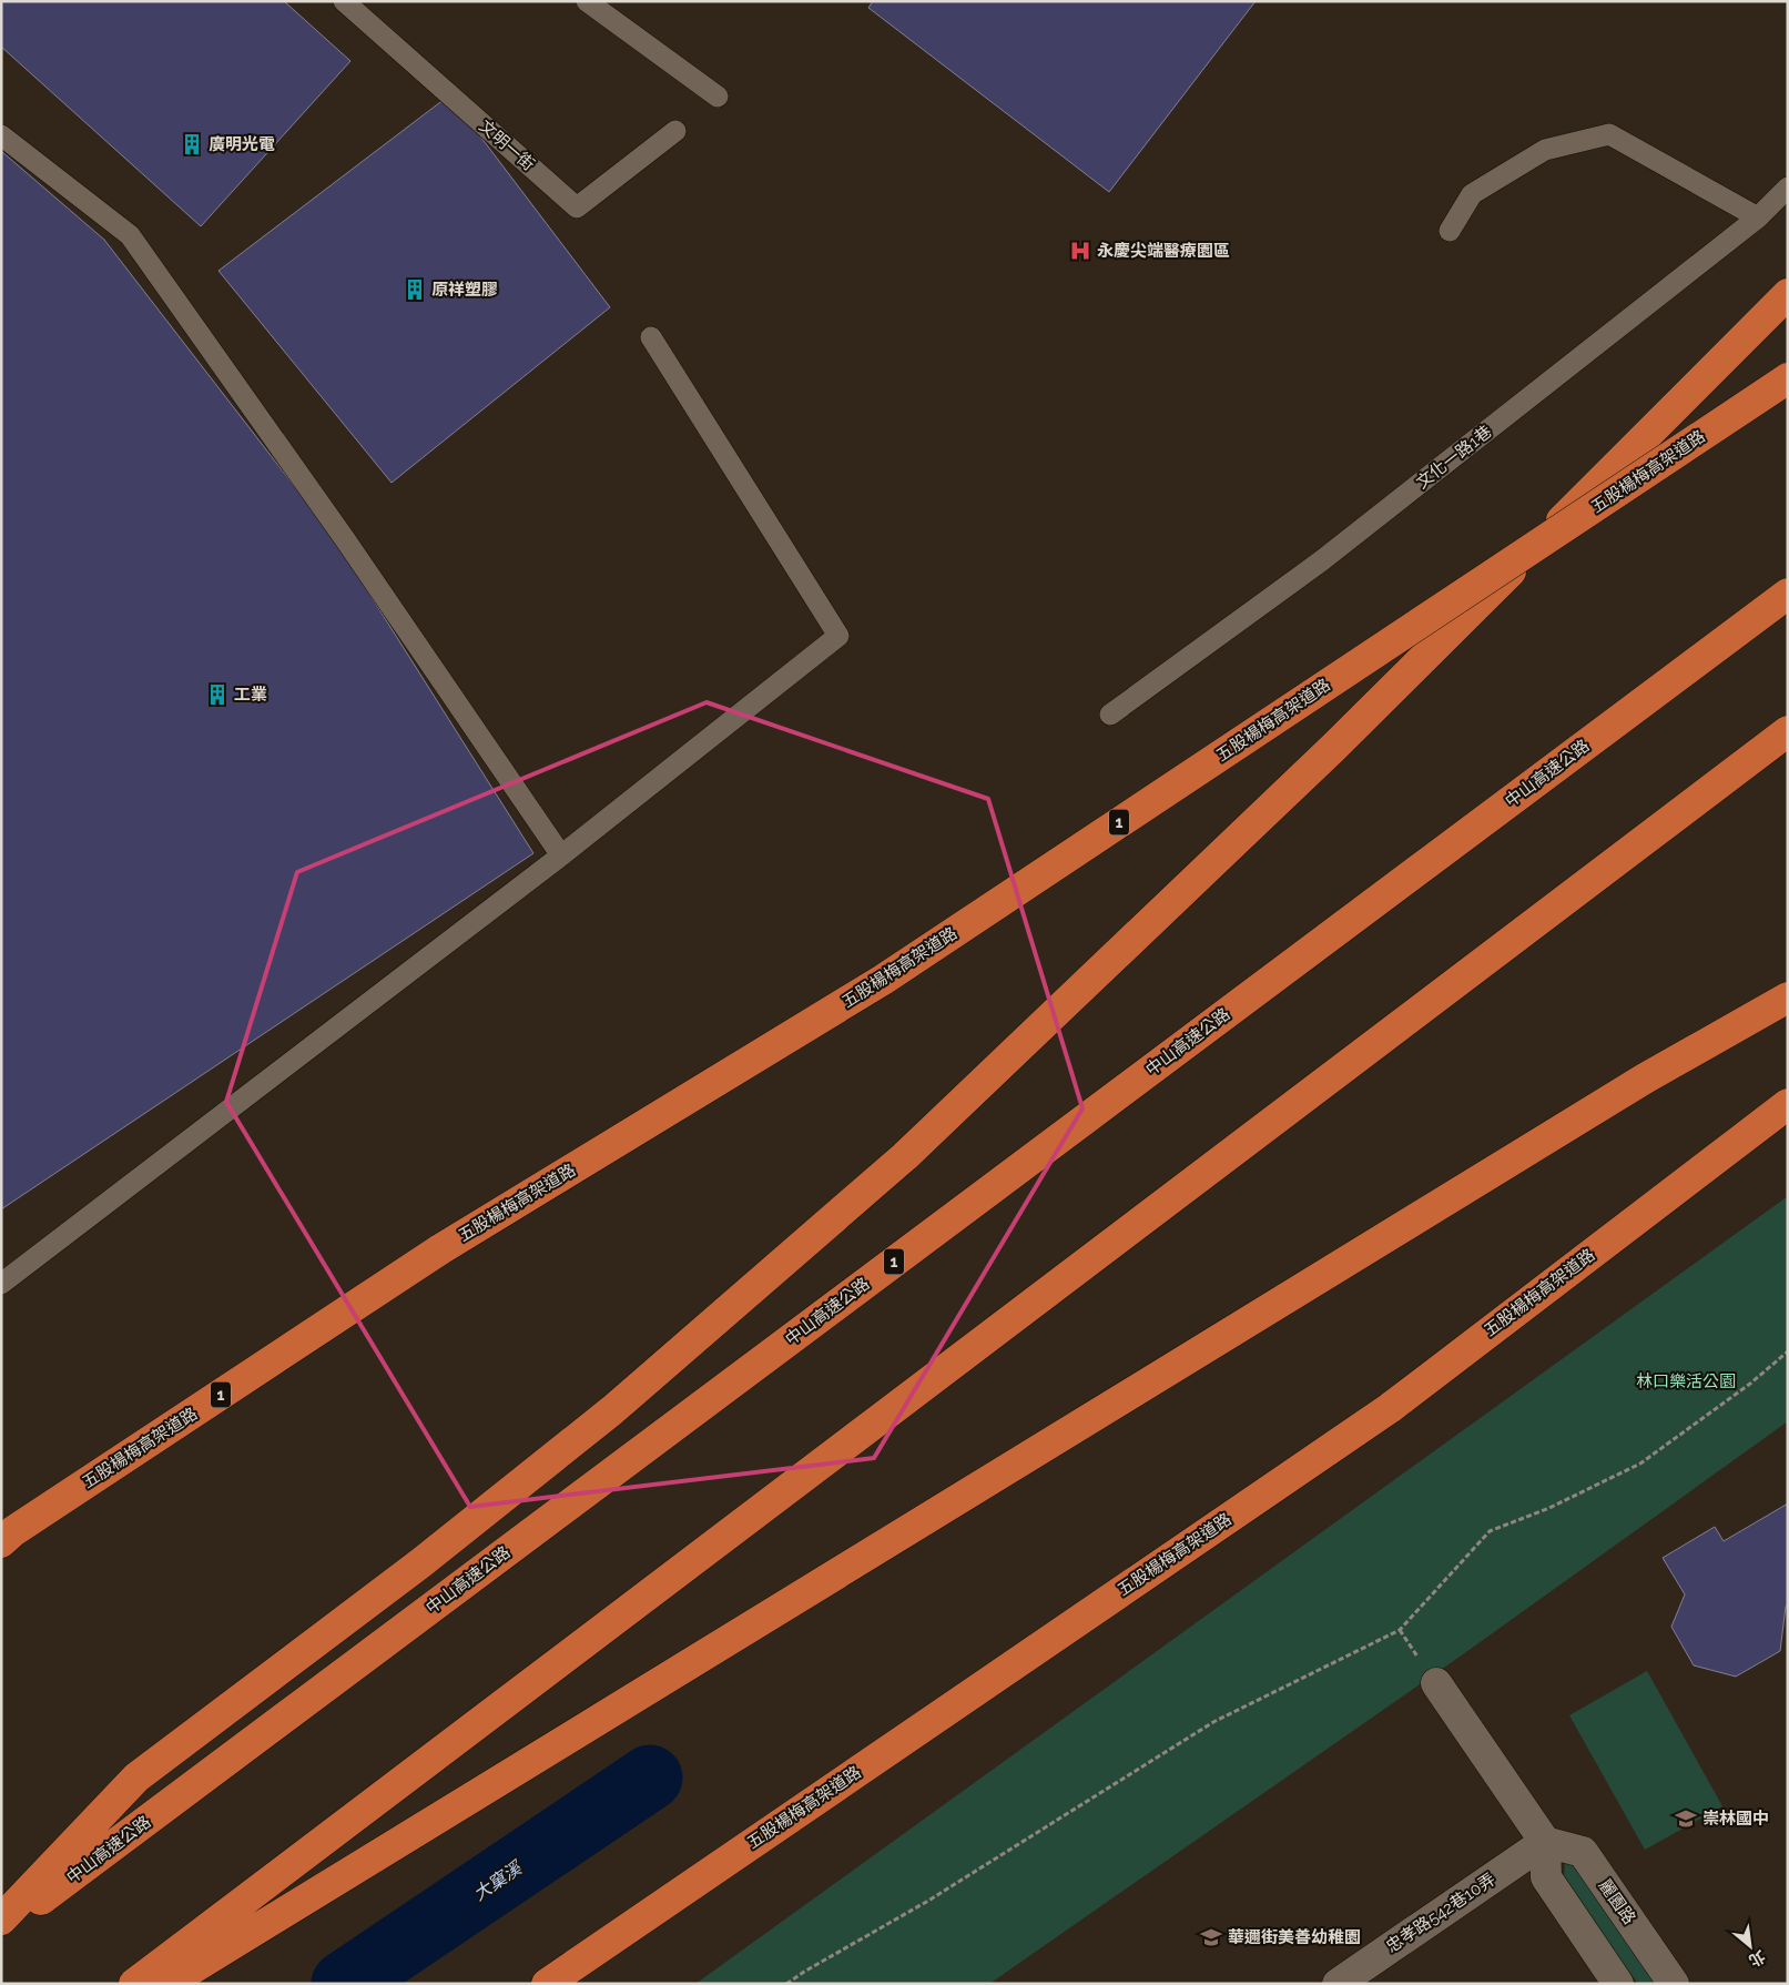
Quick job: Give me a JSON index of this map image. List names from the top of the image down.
{
  "streets": {
    "highway": ["五股楊梅高架道路", "中山高速公路", "1"],
    "street": ["麗園路", "忠孝路542巷10弄"],
    "lane": ["文明一街", "文化一路1巷"]
  },
  "crossings": [
    ["麗園路", "忠孝路542巷10弄"]
  ],
  "water": ["大窠溪"],
  "parks": ["林口樂活公園"],
  "places": {
    "building": ["廣明光電", "原祥塑膠", "工業"],
    "hospital": ["永慶尖端醫療園區"],
    "school or university": ["崇林國中", "華邇街美善幼稚園"]
  },
  "north": "bottom right"
}
